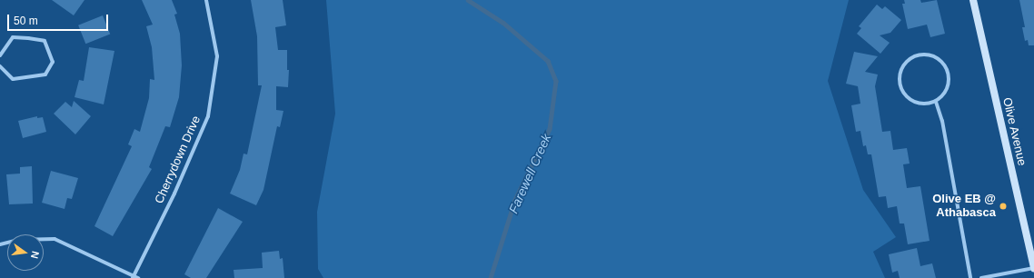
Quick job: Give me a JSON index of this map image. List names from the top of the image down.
{
  "streets": {
    "main road": ["Olive Avenue"],
    "street": ["Cherrydown Drive"]
  },
  "water": ["Farewell Creek"],
  "places": ["Olive EB @ Athabasca"],
  "scale_bar": "50 m",
  "north": "right"
}
